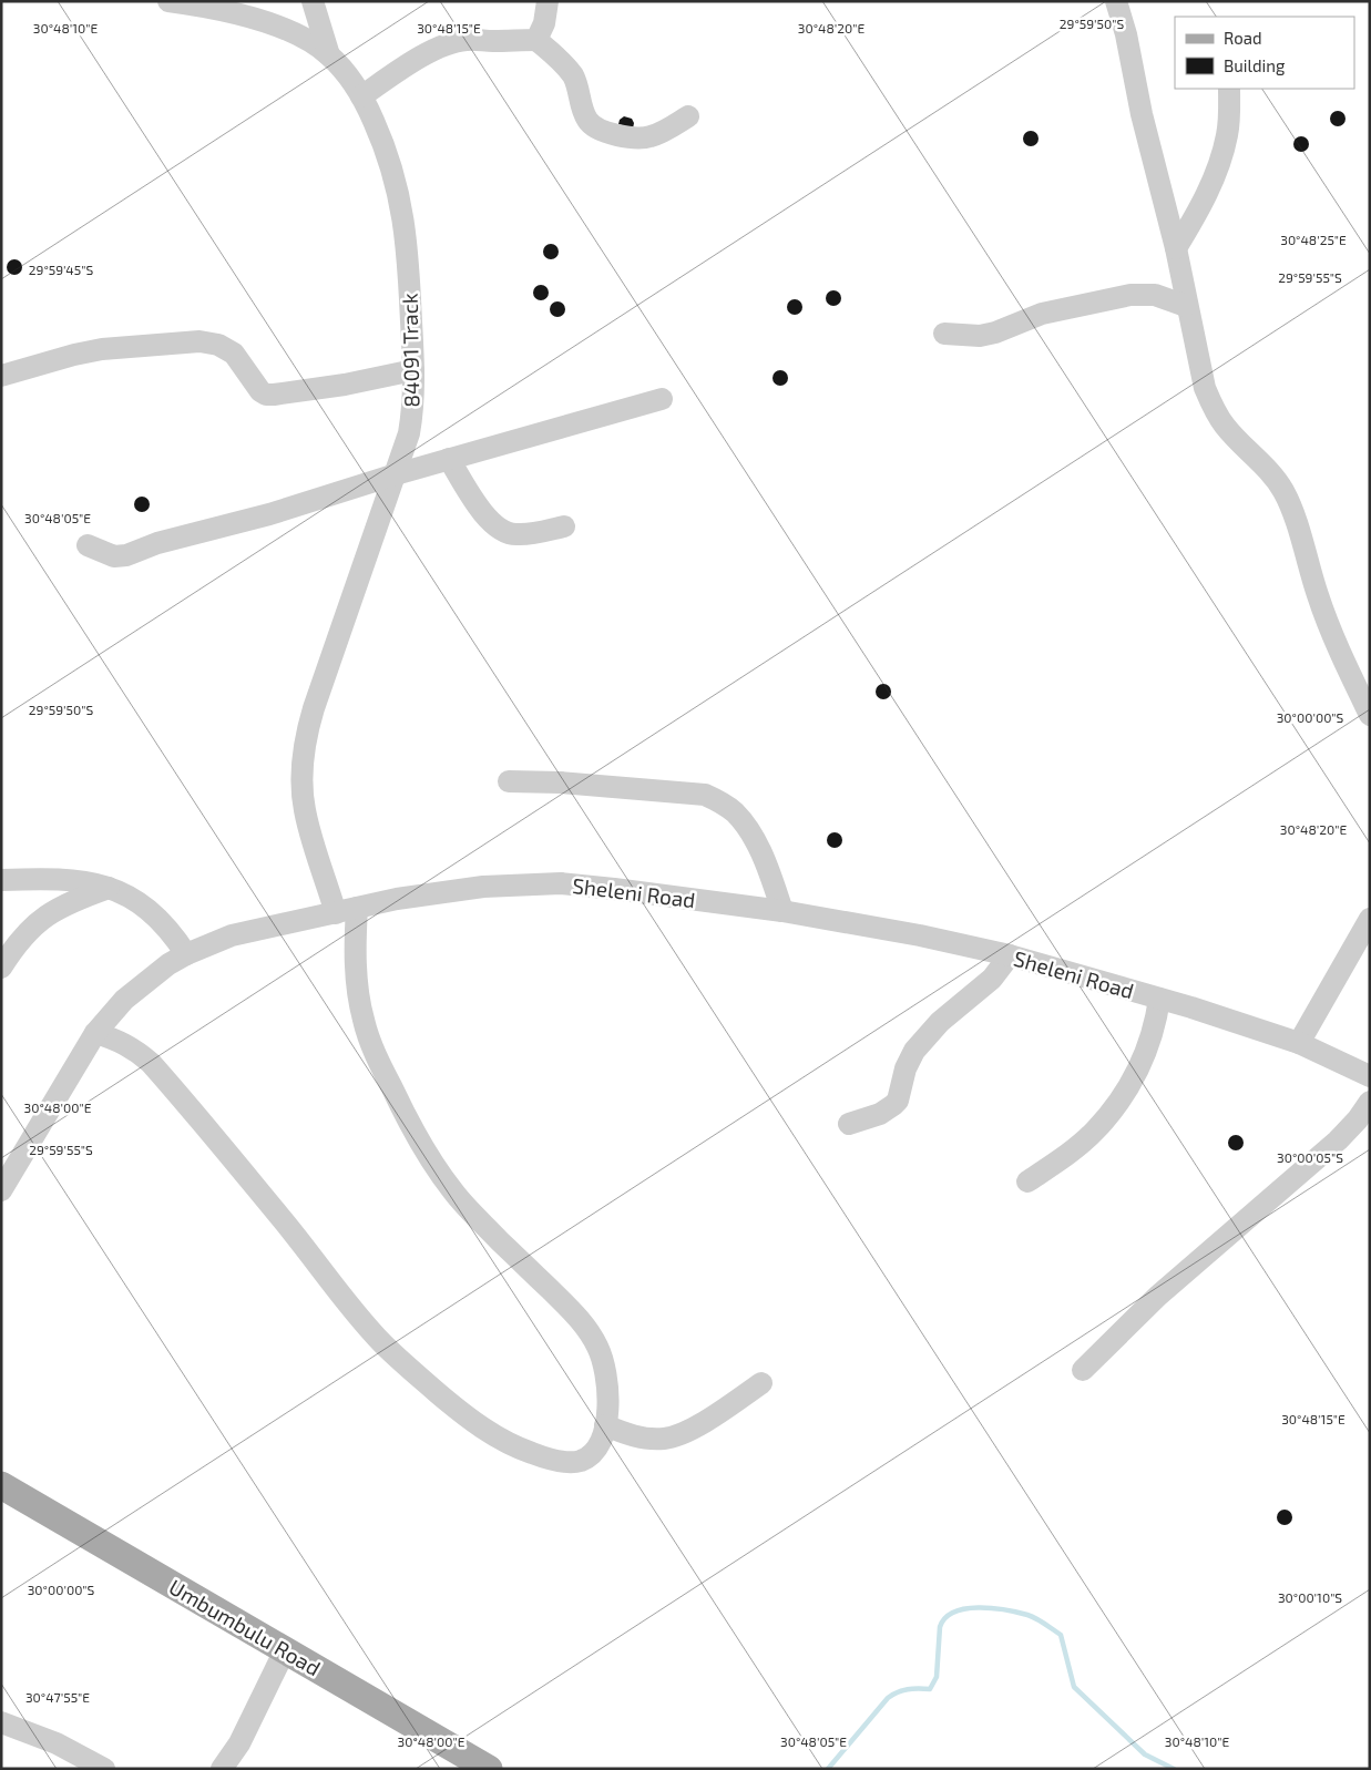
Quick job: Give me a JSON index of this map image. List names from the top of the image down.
{
  "streets": {
    "main road": ["Umbumbulu Road"],
    "street": ["84091 Track", "Sheleni Road"]
  },
  "crossings": [
    ["84091 Track", "Sheleni Road"]
  ],
  "legend": ["Road", "Building"],
  "coordinates": [
    "29°59'50\"S",
    "30°48'10\"E",
    "30°48'15\"E",
    "30°48'20\"E",
    "30°48'25\"E",
    "29°59'45\"S",
    "29°59'55\"S",
    "30°48'05\"E",
    "30°00'00\"S",
    "30°48'00\"E",
    "30°00'05\"S",
    "30°00'10\"S",
    "30°47'55\"E"
  ]
}
